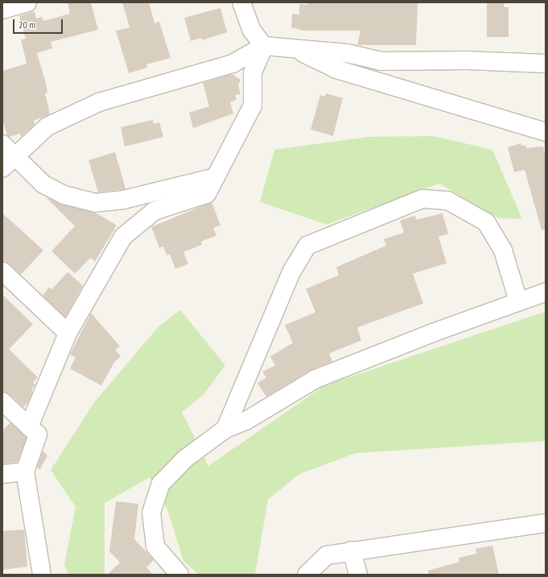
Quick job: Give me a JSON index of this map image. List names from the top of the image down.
{
  "scale_bar": "20 m"
}
